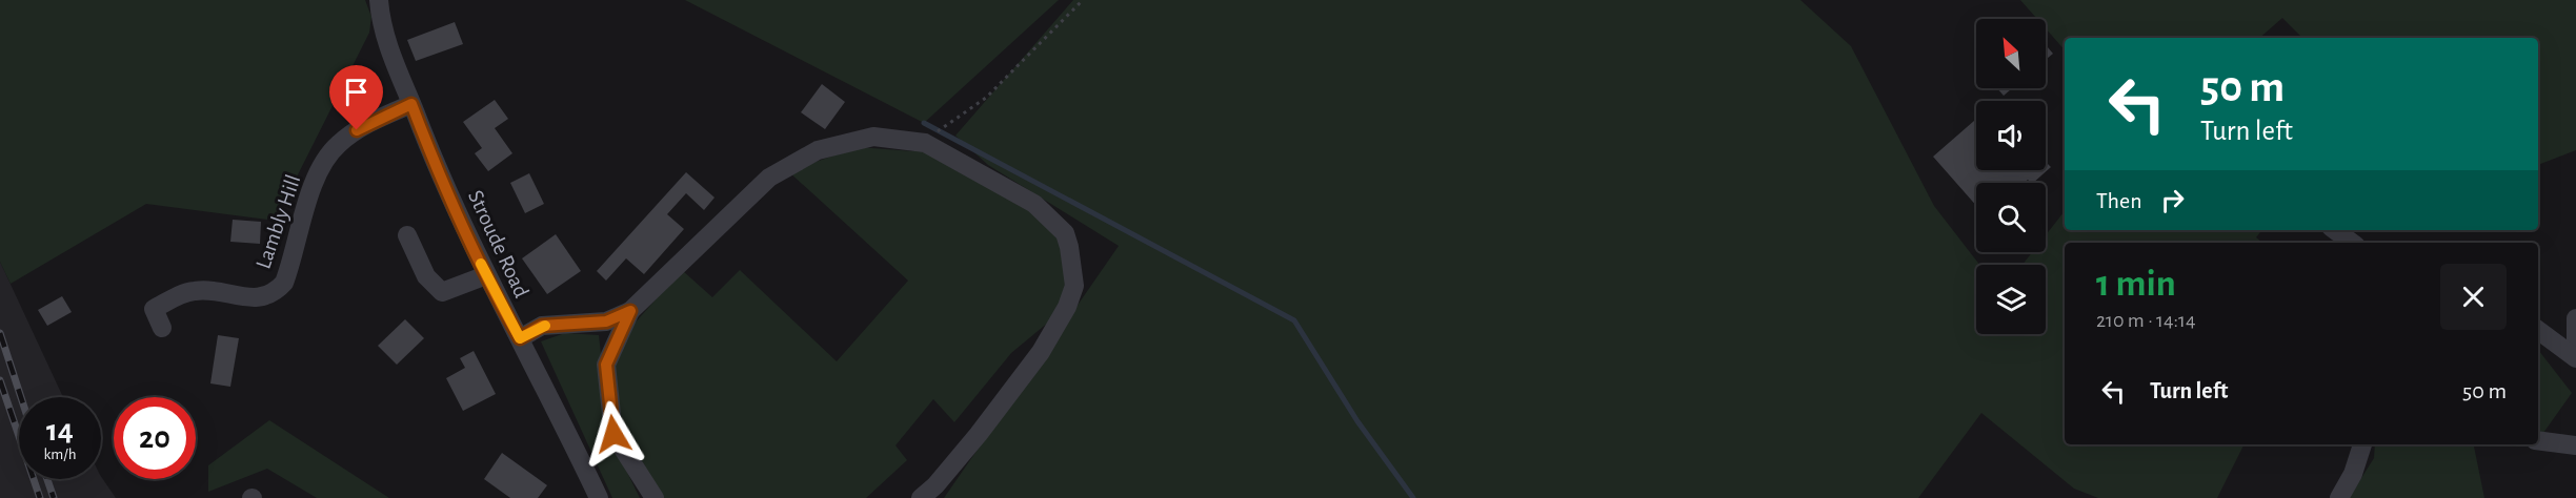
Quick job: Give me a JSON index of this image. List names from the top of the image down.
{
  "streets": {
    "street": ["Lambly Hill", "Stroude Road"]
  },
  "crossings": [
    ["Lambly Hill", "Stroude Road"]
  ],
  "north": "top left",
  "page": {
    "turn": ["50 m", "Turn left"],
    "then": "Then",
    "heading": ["1 min", "210 m · 14:14"],
    "list": [
      {
        "name": "Turn left",
        "value": "50 m"
      }
    ],
    "speed": "14 km/h",
    "limit": "20"
  }
}
